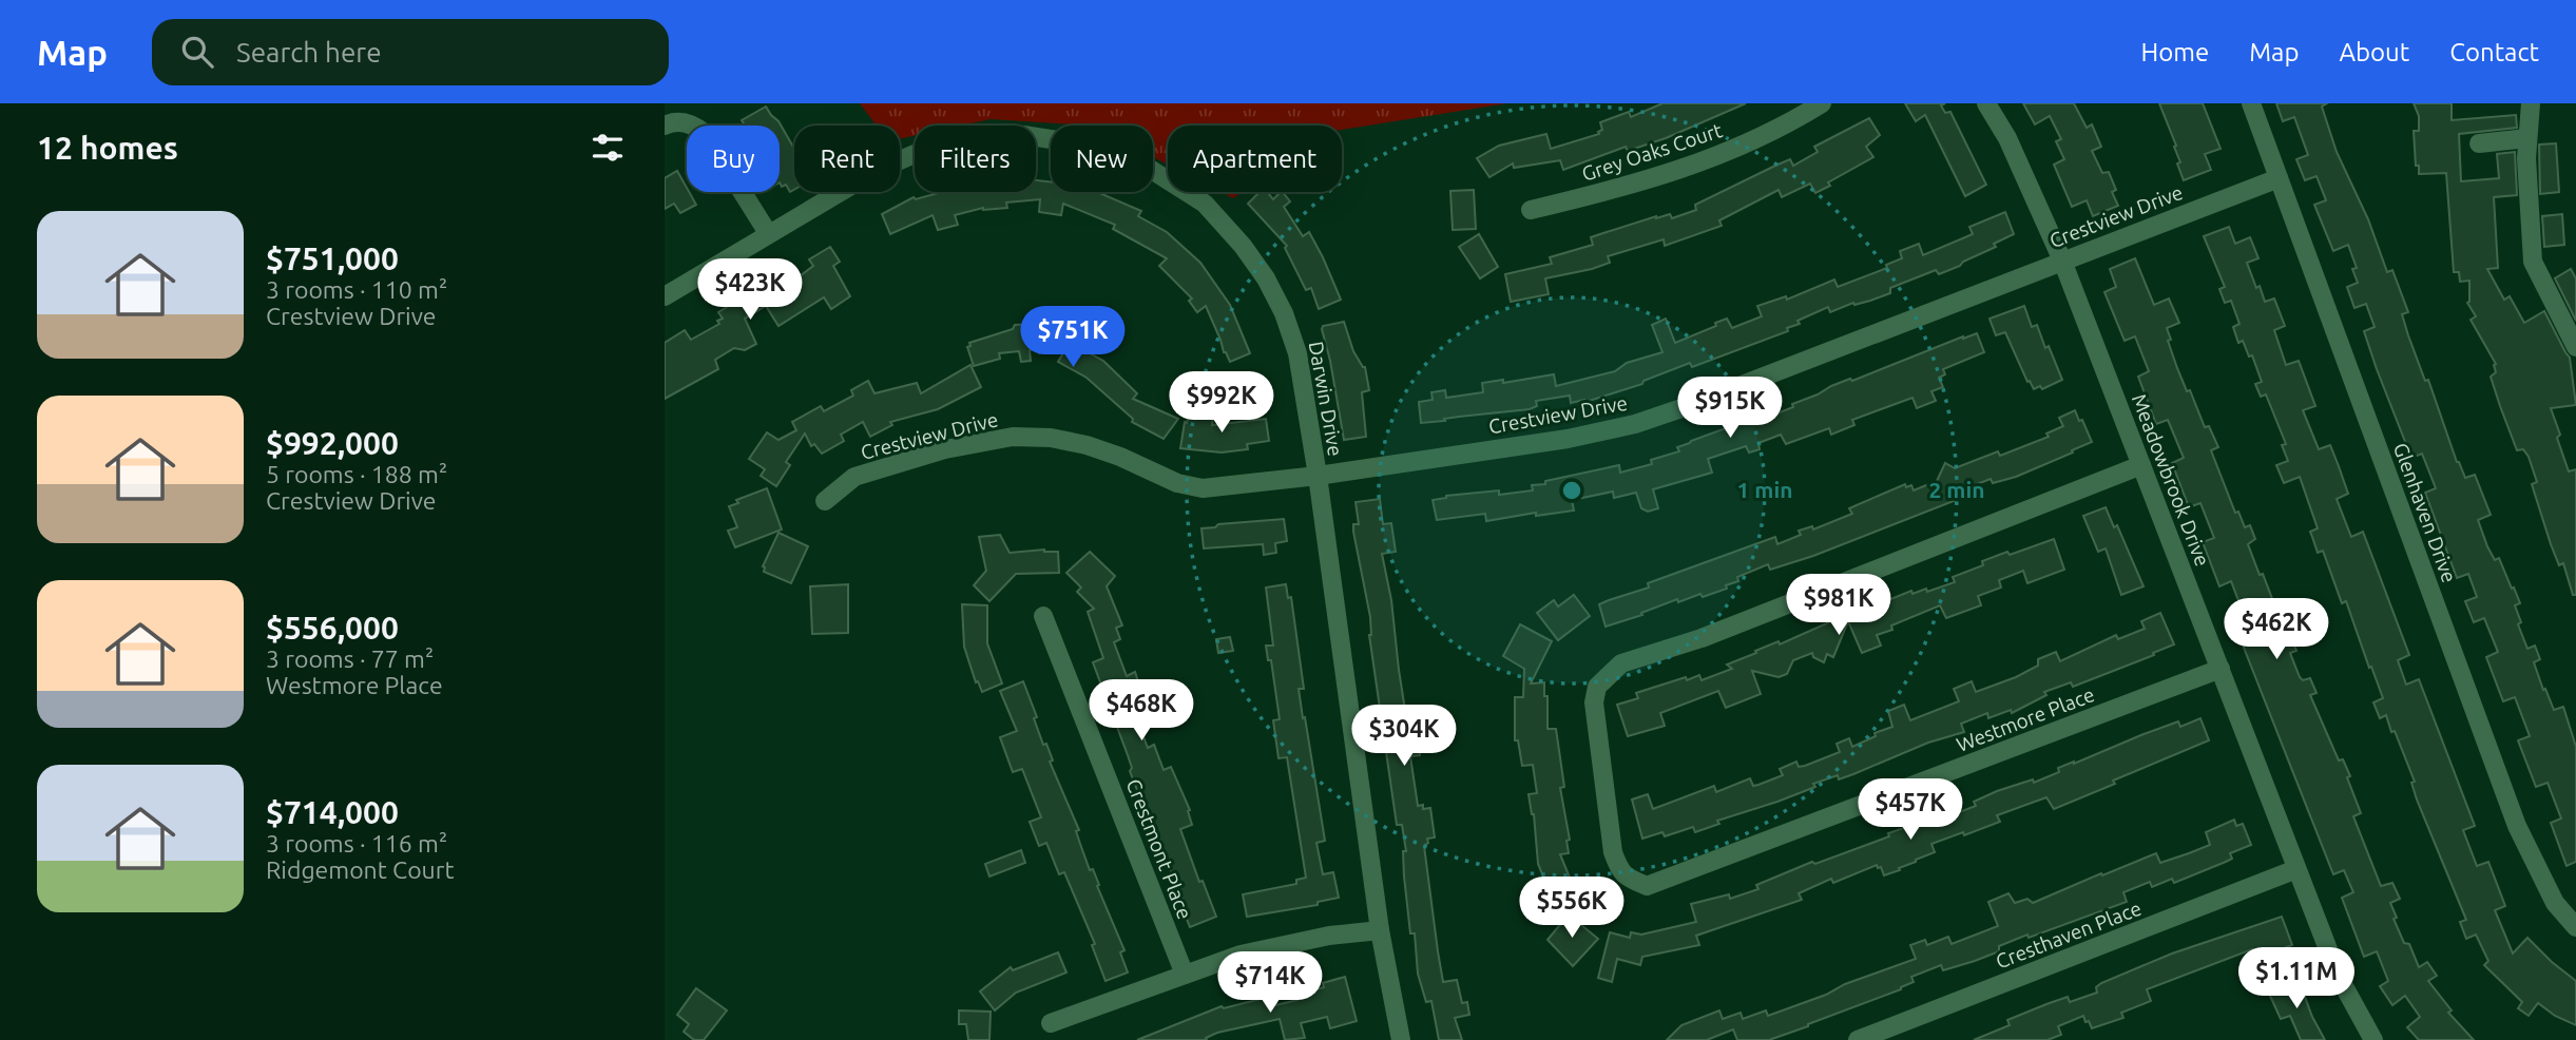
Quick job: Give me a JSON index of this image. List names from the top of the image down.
{
  "streets": {
    "street": [
      "Grey Oaks Court",
      "Crestview Drive",
      "Darwin Drive",
      "Meadowbrook Drive",
      "Glenhaven Drive",
      "Westmore Place",
      "Crestmont Place",
      "Cresthaven Place"
    ]
  },
  "crossings": [
    ["Crestview Drive", "Darwin Drive"],
    ["Crestview Drive", "Meadowbrook Drive"],
    ["Crestview Drive", "Glenhaven Drive"],
    ["Meadowbrook Drive", "Westmore Place"],
    ["Meadowbrook Drive", "Cresthaven Place"]
  ],
  "page": {
    "header": "Map",
    "search": "Search here",
    "nav": [
      "Home",
      "Map",
      "About",
      "Contact"
    ],
    "heading": "12 homes",
    "chip": [
      "Buy",
      "Rent",
      "Filters",
      "New",
      "Apartment"
    ],
    "list": [
      {
        "name": "$751,000",
        "note": "3 rooms · 110 m² · Crestview Drive"
      },
      {
        "name": "$992,000",
        "note": "5 rooms · 188 m² · Crestview Drive"
      },
      {
        "name": "$556,000",
        "note": "3 rooms · 77 m² · Westmore Place"
      },
      {
        "name": "$714,000",
        "note": "3 rooms · 116 m² · Ridgemont Court"
      }
    ],
    "price": [
      "$423K",
      "$751K",
      "$992K",
      "$915K",
      "$981K",
      "$462K",
      "$468K",
      "$304K",
      "$457K",
      "$556K",
      "$1.11M",
      "$714K"
    ]
  },
  "rings": ["1 min", "2 min"]
}
